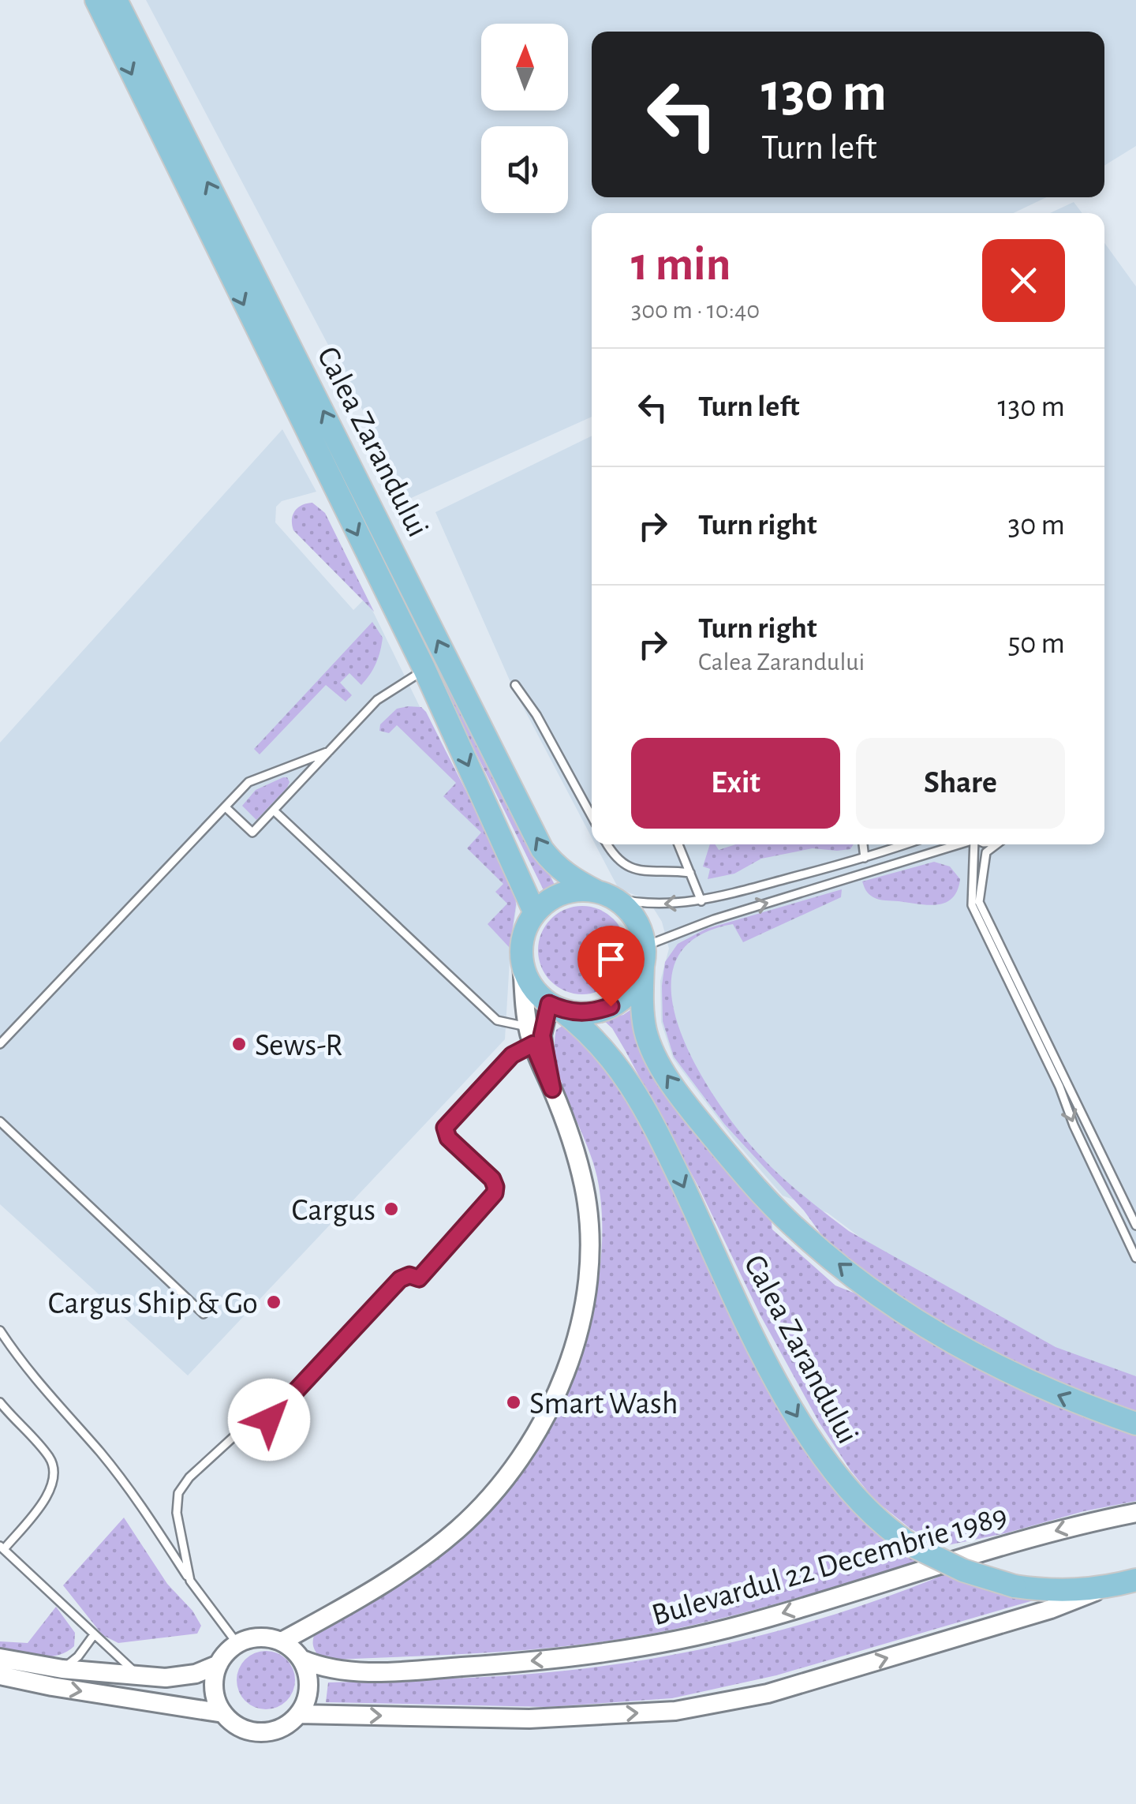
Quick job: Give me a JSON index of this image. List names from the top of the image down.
{
  "streets": {
    "main road": ["Calea Zarandului", "Bulevardul 22 Decembrie 1989"]
  },
  "places": [
    "Sews-R",
    "Cargus",
    "Cargus Ship & Go",
    "Smart Wash"
  ],
  "north": "top",
  "page": {
    "turn": ["130 m", "Turn left"],
    "heading": ["1 min", "300 m · 10:40"],
    "list": [
      {
        "name": "Turn left",
        "value": "130 m"
      },
      {
        "name": "Turn right",
        "value": "30 m"
      },
      {
        "name": "Turn right",
        "note": "Calea Zarandului",
        "value": "50 m"
      }
    ],
    "buttons": ["Exit", "Share"]
  }
}
